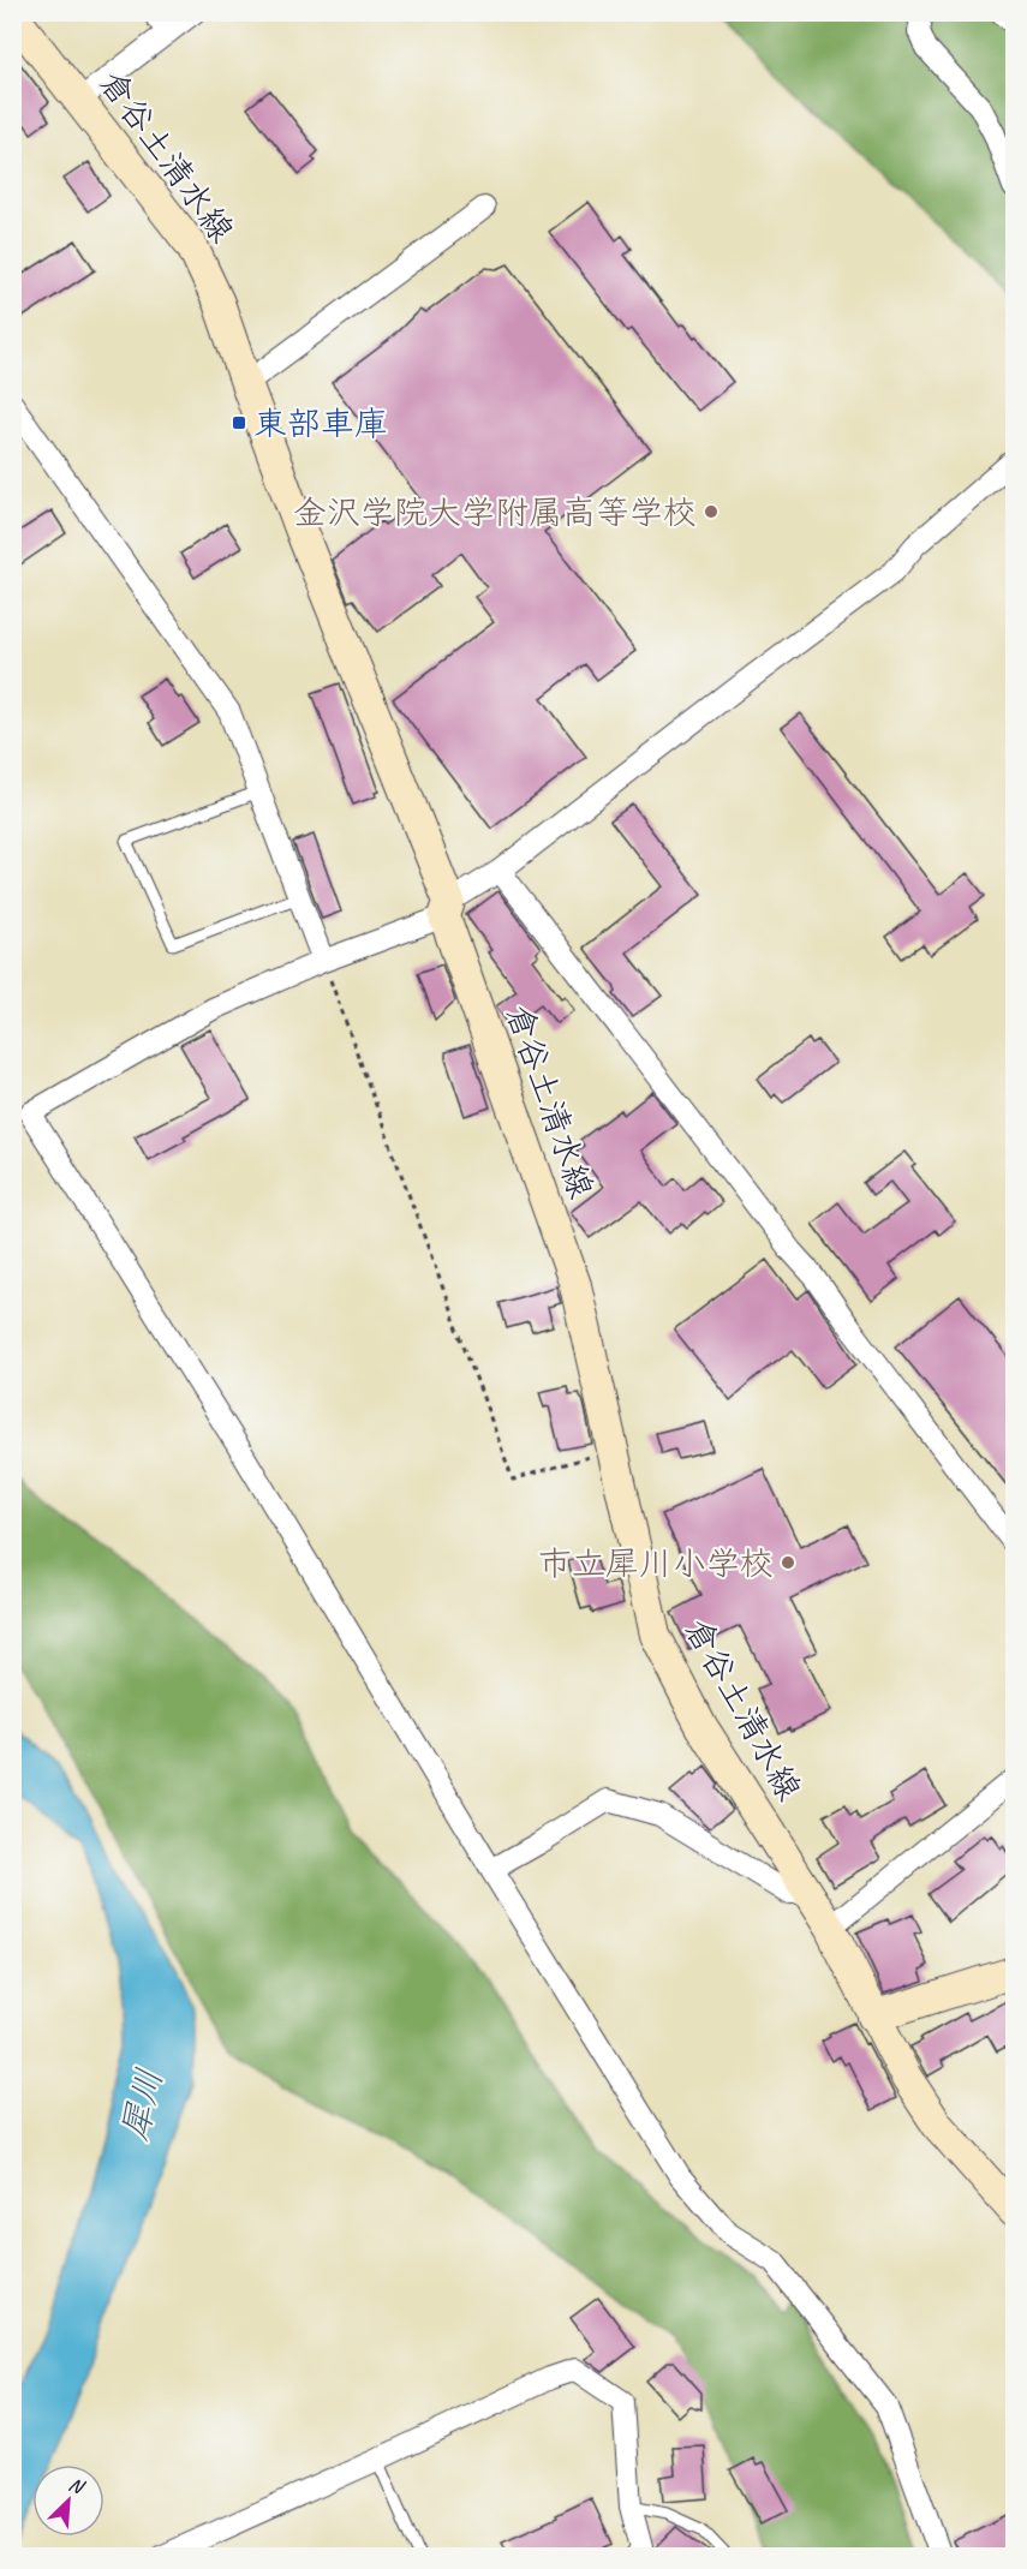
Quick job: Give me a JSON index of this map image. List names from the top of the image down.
{
  "streets": {
    "main road": ["倉谷土清水線"]
  },
  "water": ["犀川"],
  "places": {
    "transit": ["東部車庫"],
    "other": ["金沢学院大学附属高等学校", "市立犀川小学校"]
  },
  "north": "top right"
}
